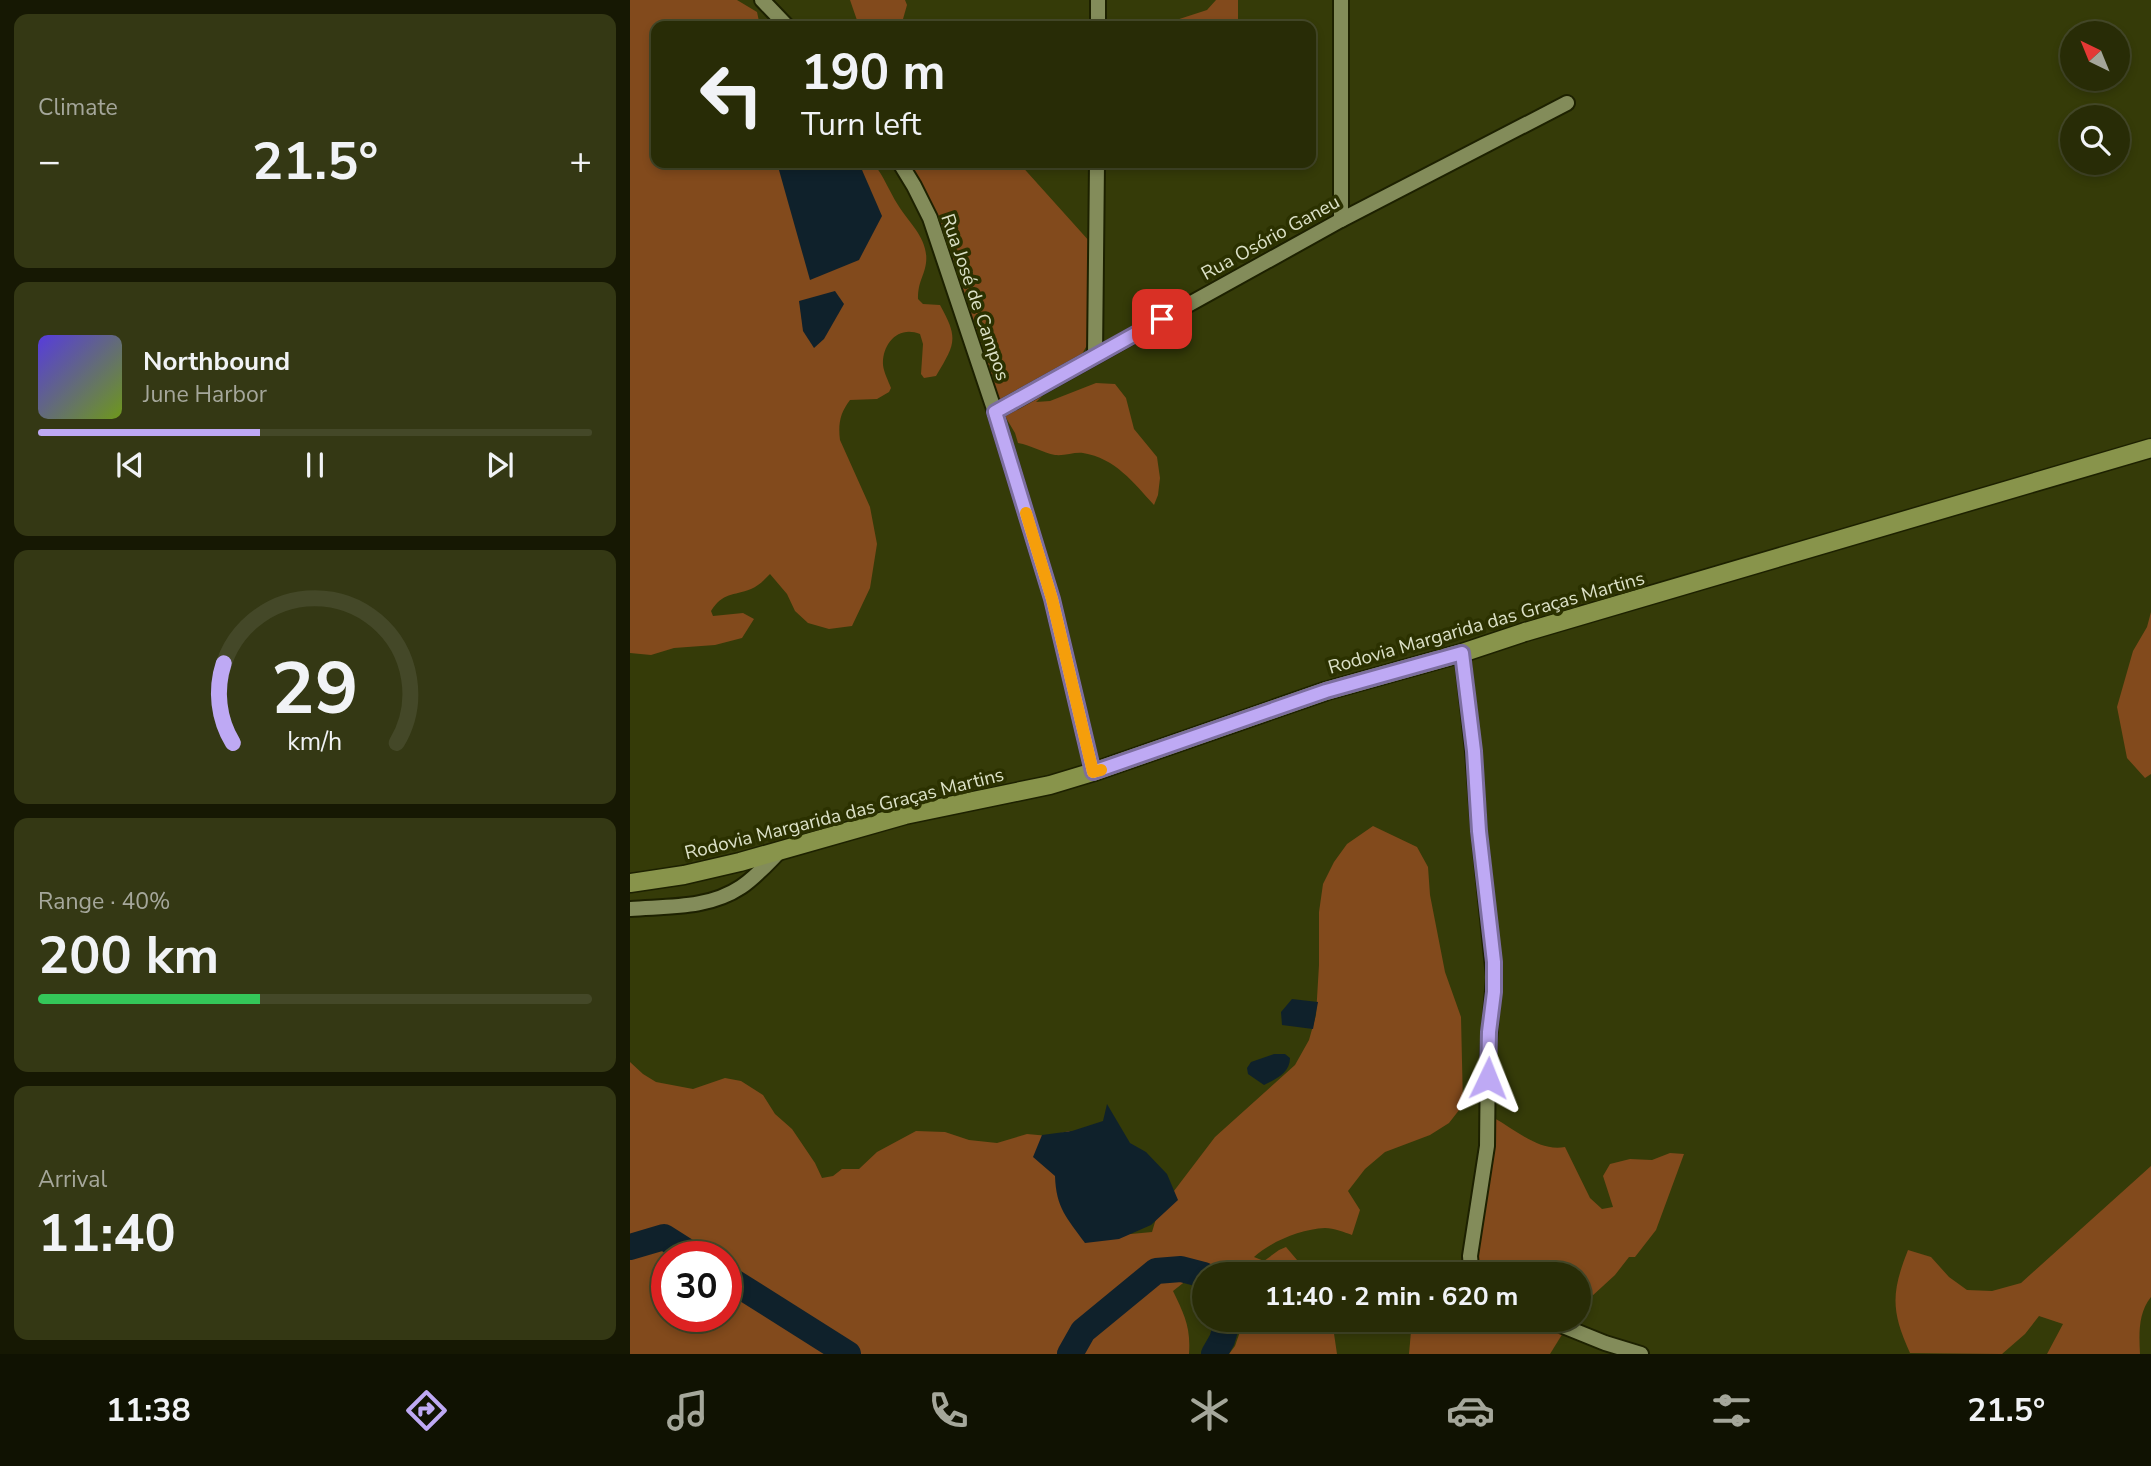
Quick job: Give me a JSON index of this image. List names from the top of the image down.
{
  "streets": {
    "main road": ["Rodovia Margarida das Graças Martins"],
    "street": ["Rua Osório Ganeu", "Rua José de Campos"]
  },
  "crossings": [
    ["Rua Osório Ganeu", "Rua José de Campos"],
    ["Rua José de Campos", "Rodovia Margarida das Graças Martins"]
  ],
  "north": "top left",
  "page": {
    "tile": [
      "Climate",
      ["Range · 40%", "200 km"],
      ["Arrival", "11:40"]
    ],
    "turn": ["190 m", "Turn left"],
    "heat": ["−", "21.5°", "+"],
    "song": ["Northbound", "June Harbor"],
    "limit": "30",
    "trip": "11:40 · 2 min · 620 m",
    "tabs": ["11:38", "21.5°"],
    "gauge": ["29", "km/h"]
  }
}
